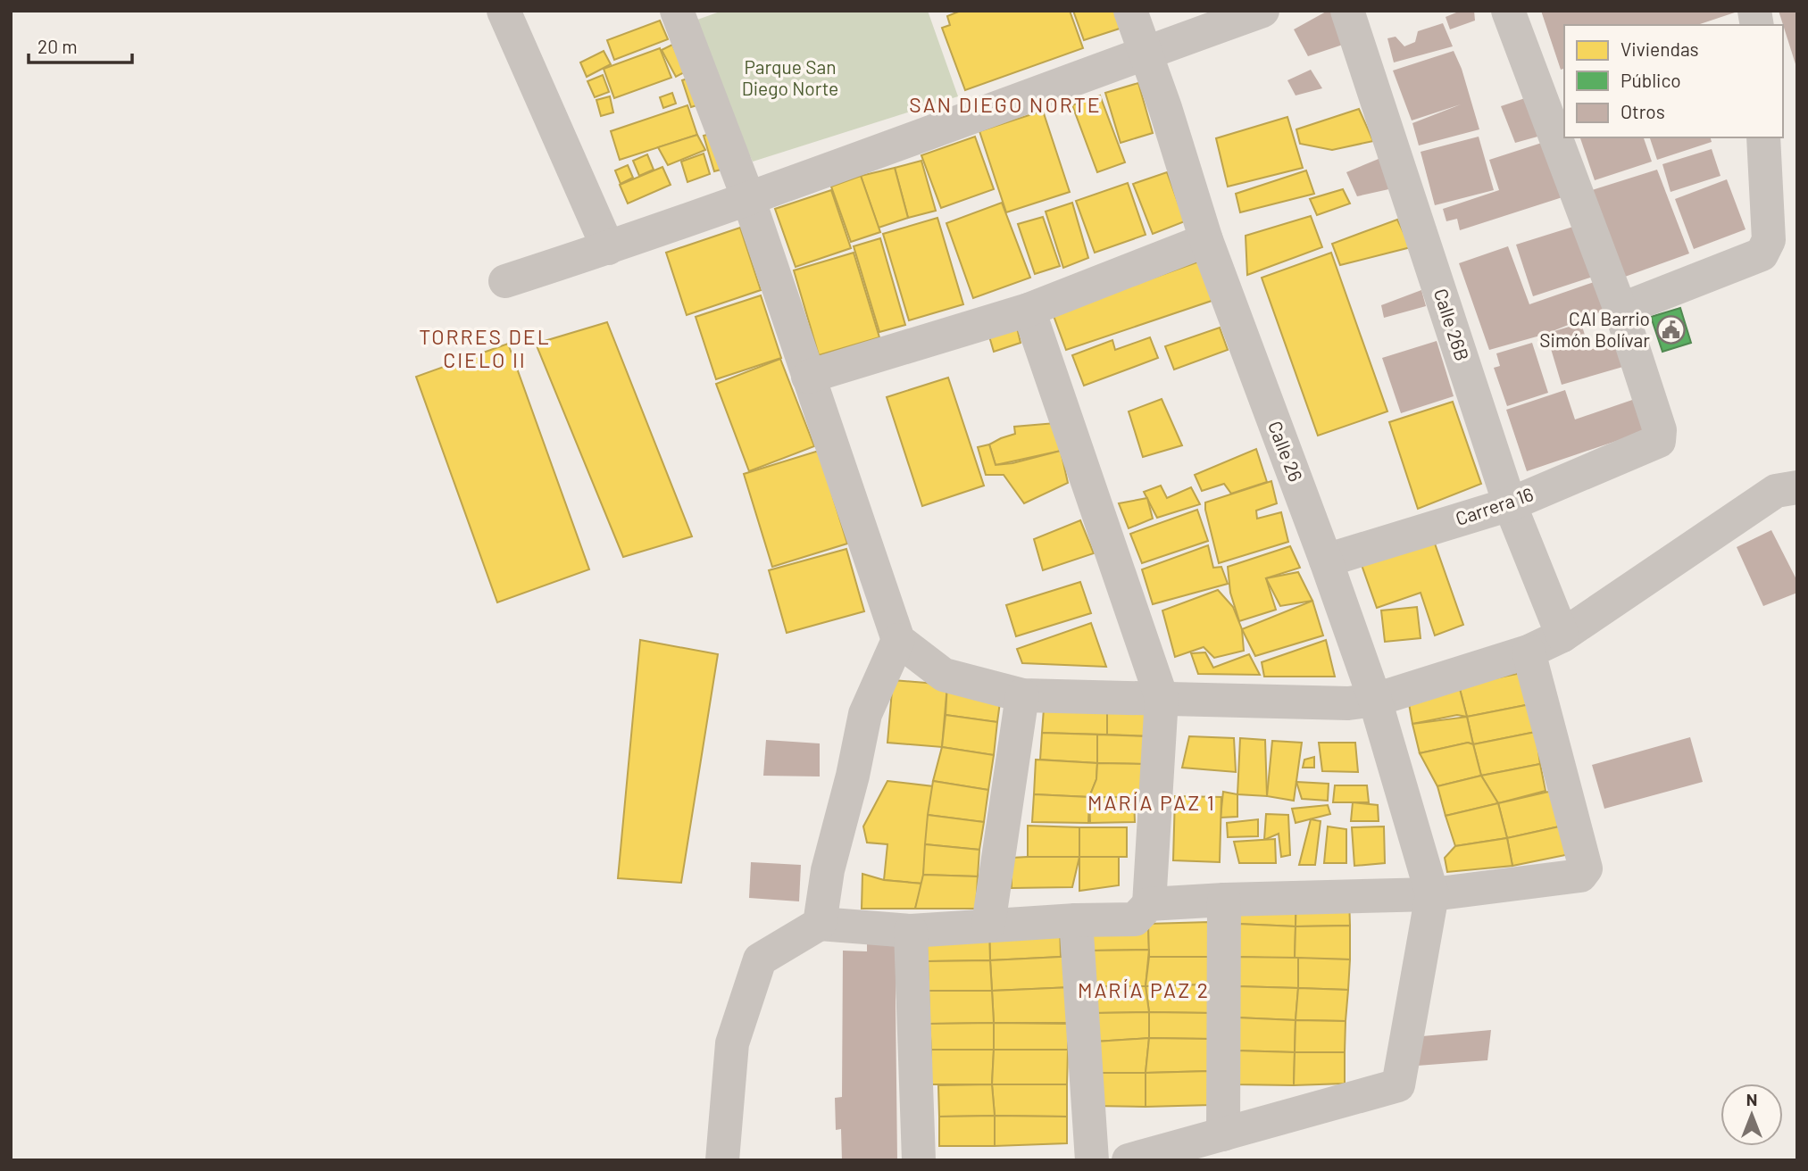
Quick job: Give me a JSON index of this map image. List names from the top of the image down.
{
  "streets": {
    "street": ["Calle 26B", "Calle 26", "Carrera 16"]
  },
  "crossings": [
    ["Calle 26B", "Carrera 16"],
    ["Calle 26", "Carrera 16"]
  ],
  "districts": [
    "SAN DIEGO NORTE",
    "TORRES DEL CIELO II",
    "MARÍA PAZ 1",
    "MARÍA PAZ 2"
  ],
  "parks": ["Parque San Diego Norte"],
  "places": {
    "public building": ["CAI Barrio Simón Bolívar"]
  },
  "legend": ["Viviendas", "Público", "Otros"],
  "scale_bar": "20 m",
  "north": "top"
}
